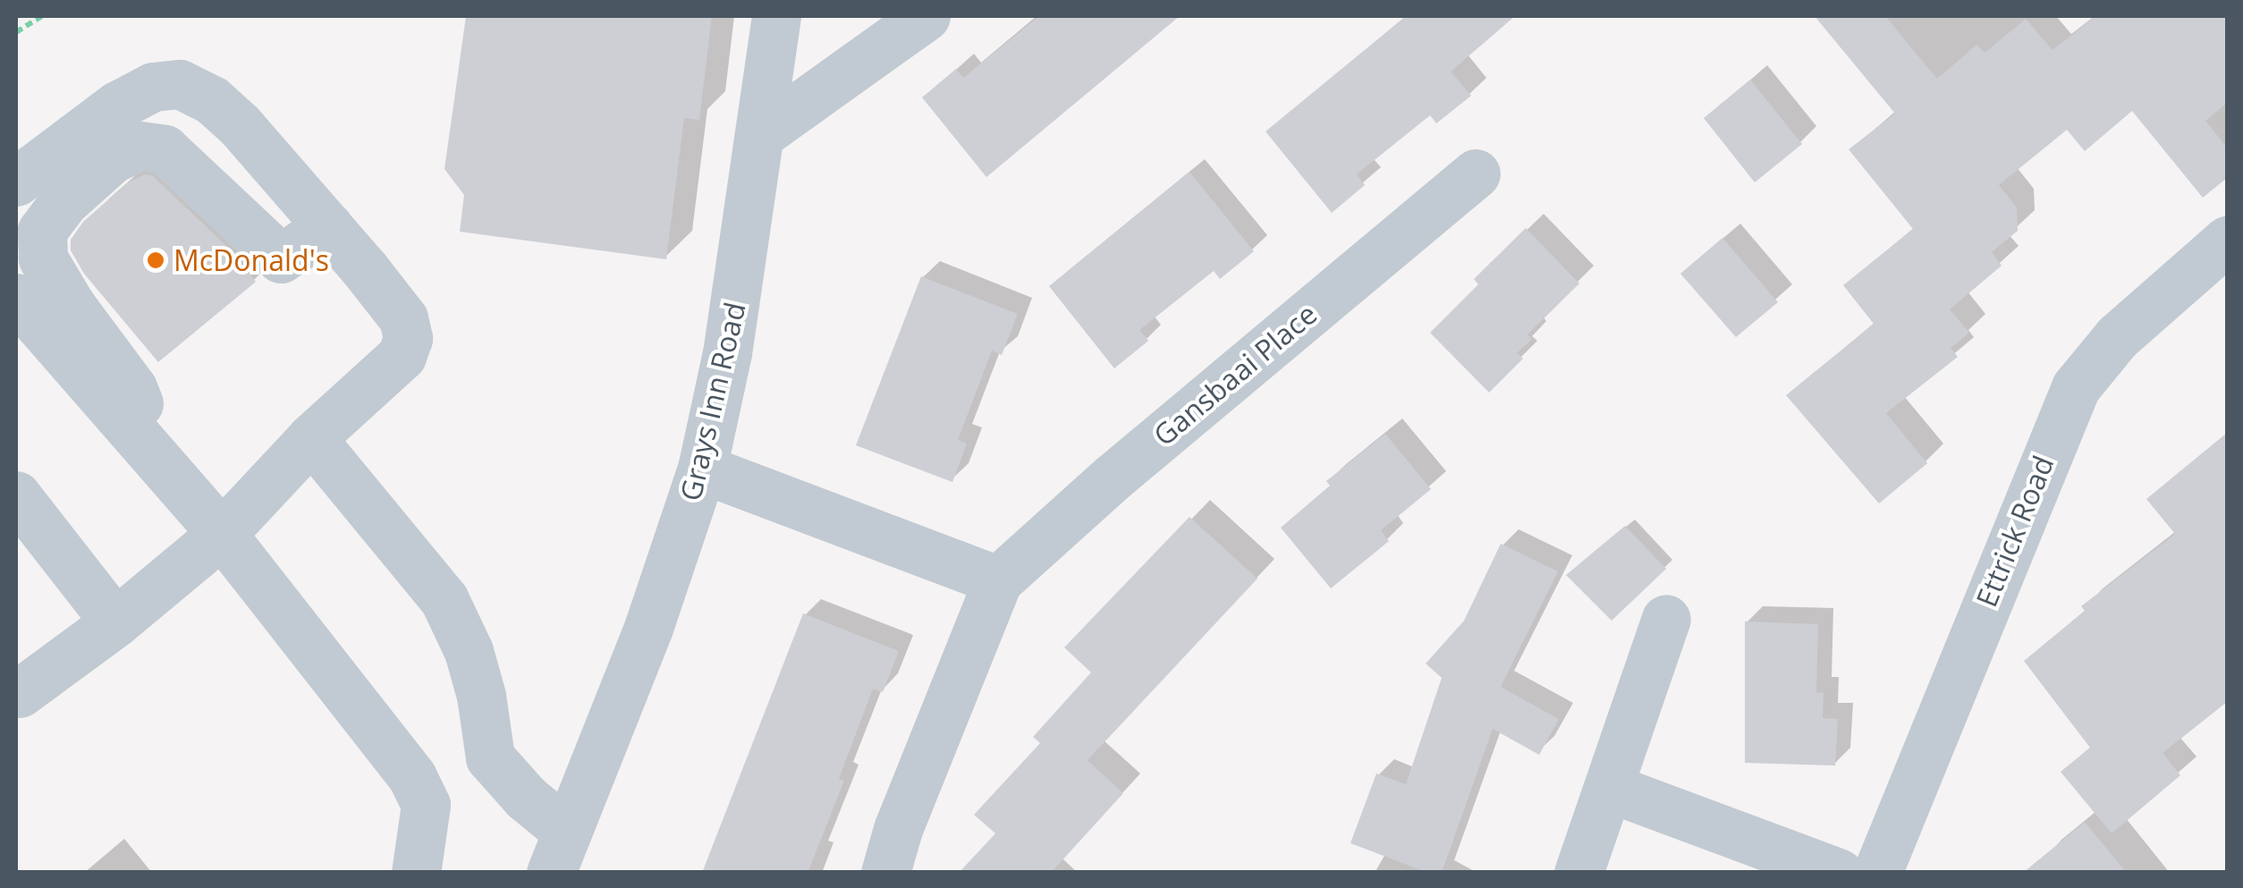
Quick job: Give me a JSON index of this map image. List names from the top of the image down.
{
  "streets": {
    "street": ["Gansbaai Place", "Grays Inn Road", "Ettrick Road"]
  },
  "places": ["McDonald's"]
}
